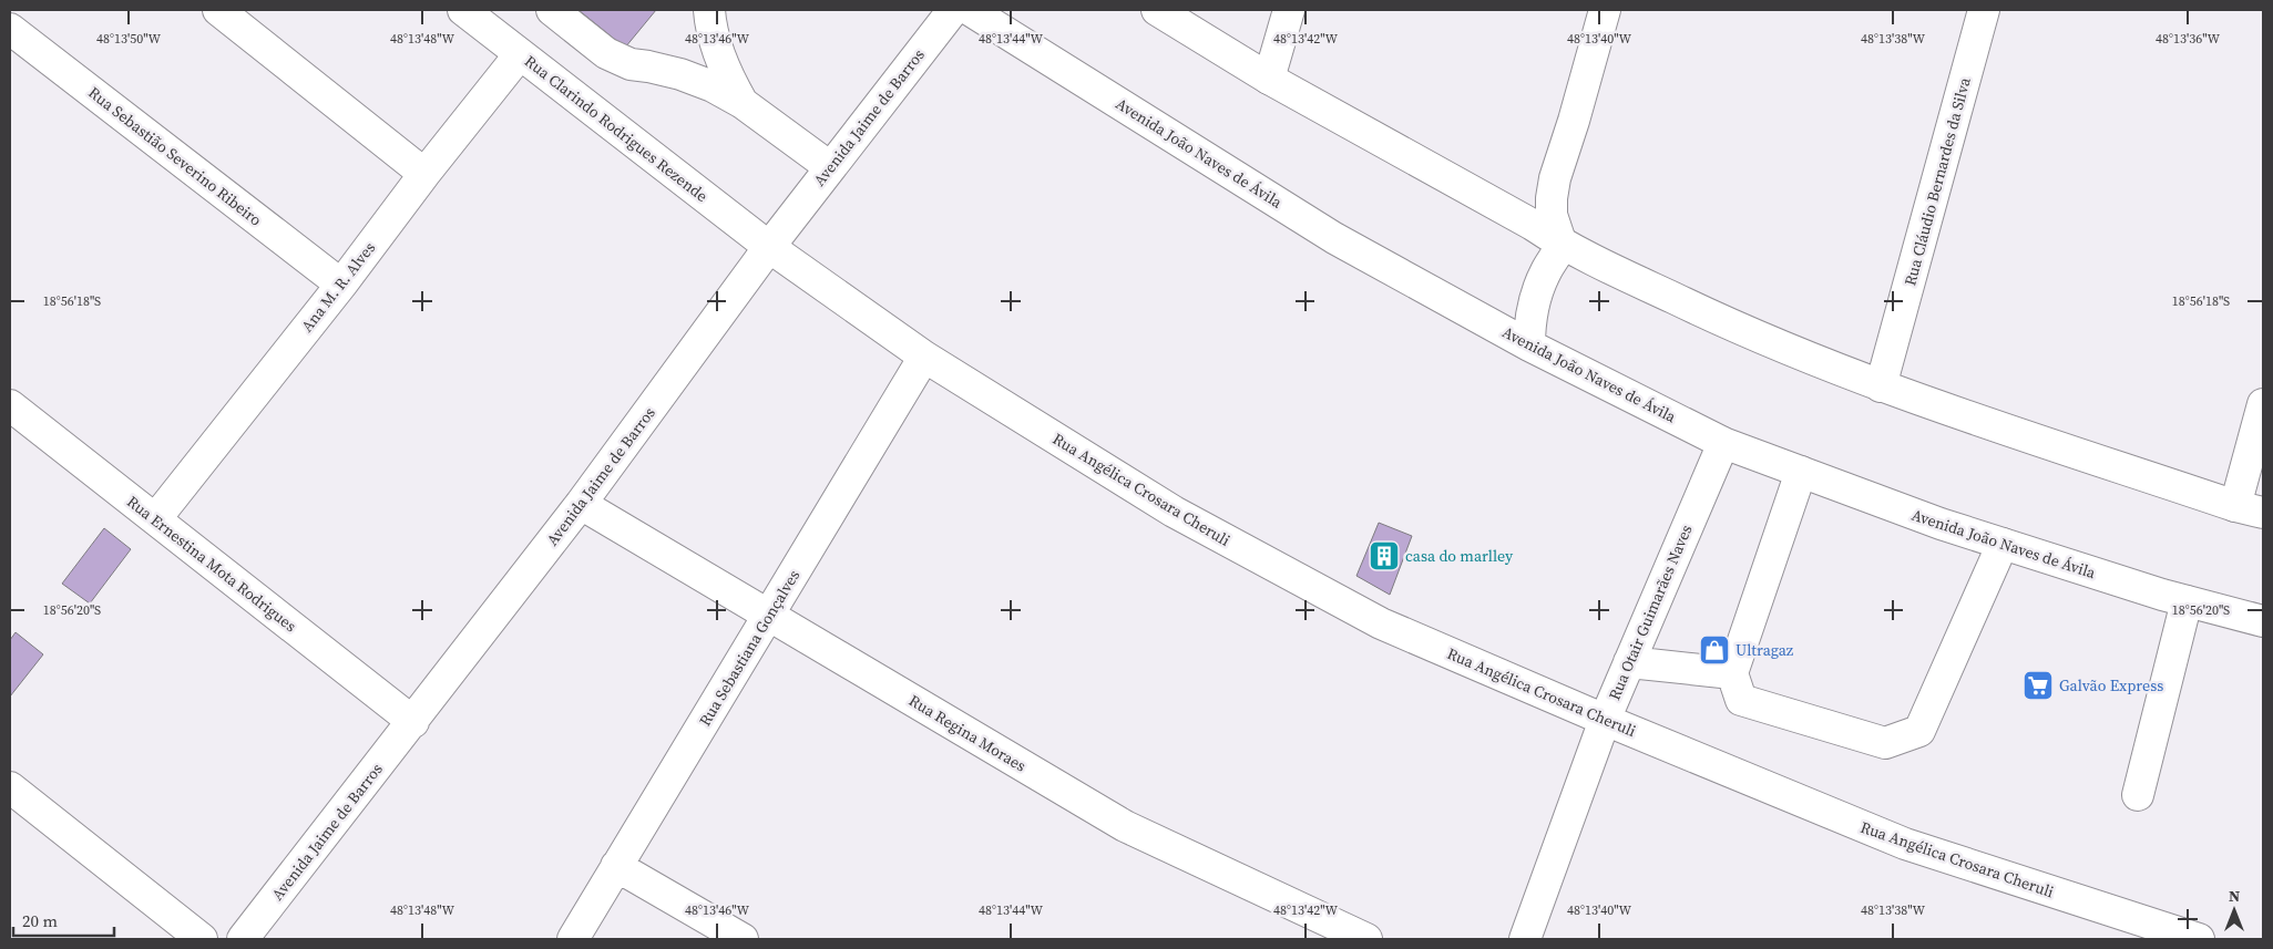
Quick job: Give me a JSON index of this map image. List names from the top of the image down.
{
  "streets": {
    "street": [
      "Avenida Jaime de Barros",
      "Rua Clarindo Rodrigues Rezende",
      "Avenida João Naves de Ávila",
      "Rua Sebastião Severino Ribeiro",
      "Rua Cláudio Bernardes da Silva",
      "Ana M. R. Alves",
      "Rua Angélica Crosara Cheruli",
      "Rua Ernestina Mota Rodrigues",
      "Rua Otair Guimarães Naves",
      "Rua Sebastiana Gonçalves",
      "Rua Regina Moraes"
    ]
  },
  "crossings": [
    ["Avenida Jaime de Barros", "Rua Clarindo Rodrigues Rezende"],
    ["Avenida Jaime de Barros", "Rua Ernestina Mota Rodrigues"],
    ["Avenida Jaime de Barros", "Rua Regina Moraes"],
    ["Rua Clarindo Rodrigues Rezende", "Ana M. R. Alves"],
    ["Rua Clarindo Rodrigues Rezende", "Rua Angélica Crosara Cheruli"],
    ["Rua Clarindo Rodrigues Rezende", "Rua Sebastiana Gonçalves"],
    ["Avenida João Naves de Ávila", "Rua Otair Guimarães Naves"],
    ["Rua Sebastião Severino Ribeiro", "Ana M. R. Alves"],
    ["Ana M. R. Alves", "Rua Ernestina Mota Rodrigues"],
    ["Rua Angélica Crosara Cheruli", "Rua Otair Guimarães Naves"],
    ["Rua Angélica Crosara Cheruli", "Rua Sebastiana Gonçalves"],
    ["Rua Sebastiana Gonçalves", "Rua Regina Moraes"]
  ],
  "places": {
    "building": ["casa do marlley"],
    "shop": ["Ultragaz"],
    "supermarket": ["Galvão Express"]
  },
  "scale_bar": "20 m",
  "north": "top",
  "coordinates": [
    "48°13'50\"W",
    "48°13'48\"W",
    "48°13'46\"W",
    "48°13'44\"W",
    "48°13'42\"W",
    "48°13'40\"W",
    "48°13'38\"W",
    "48°13'36\"W",
    "18°56'18\"S",
    "18°56'20\"S"
  ]
}
